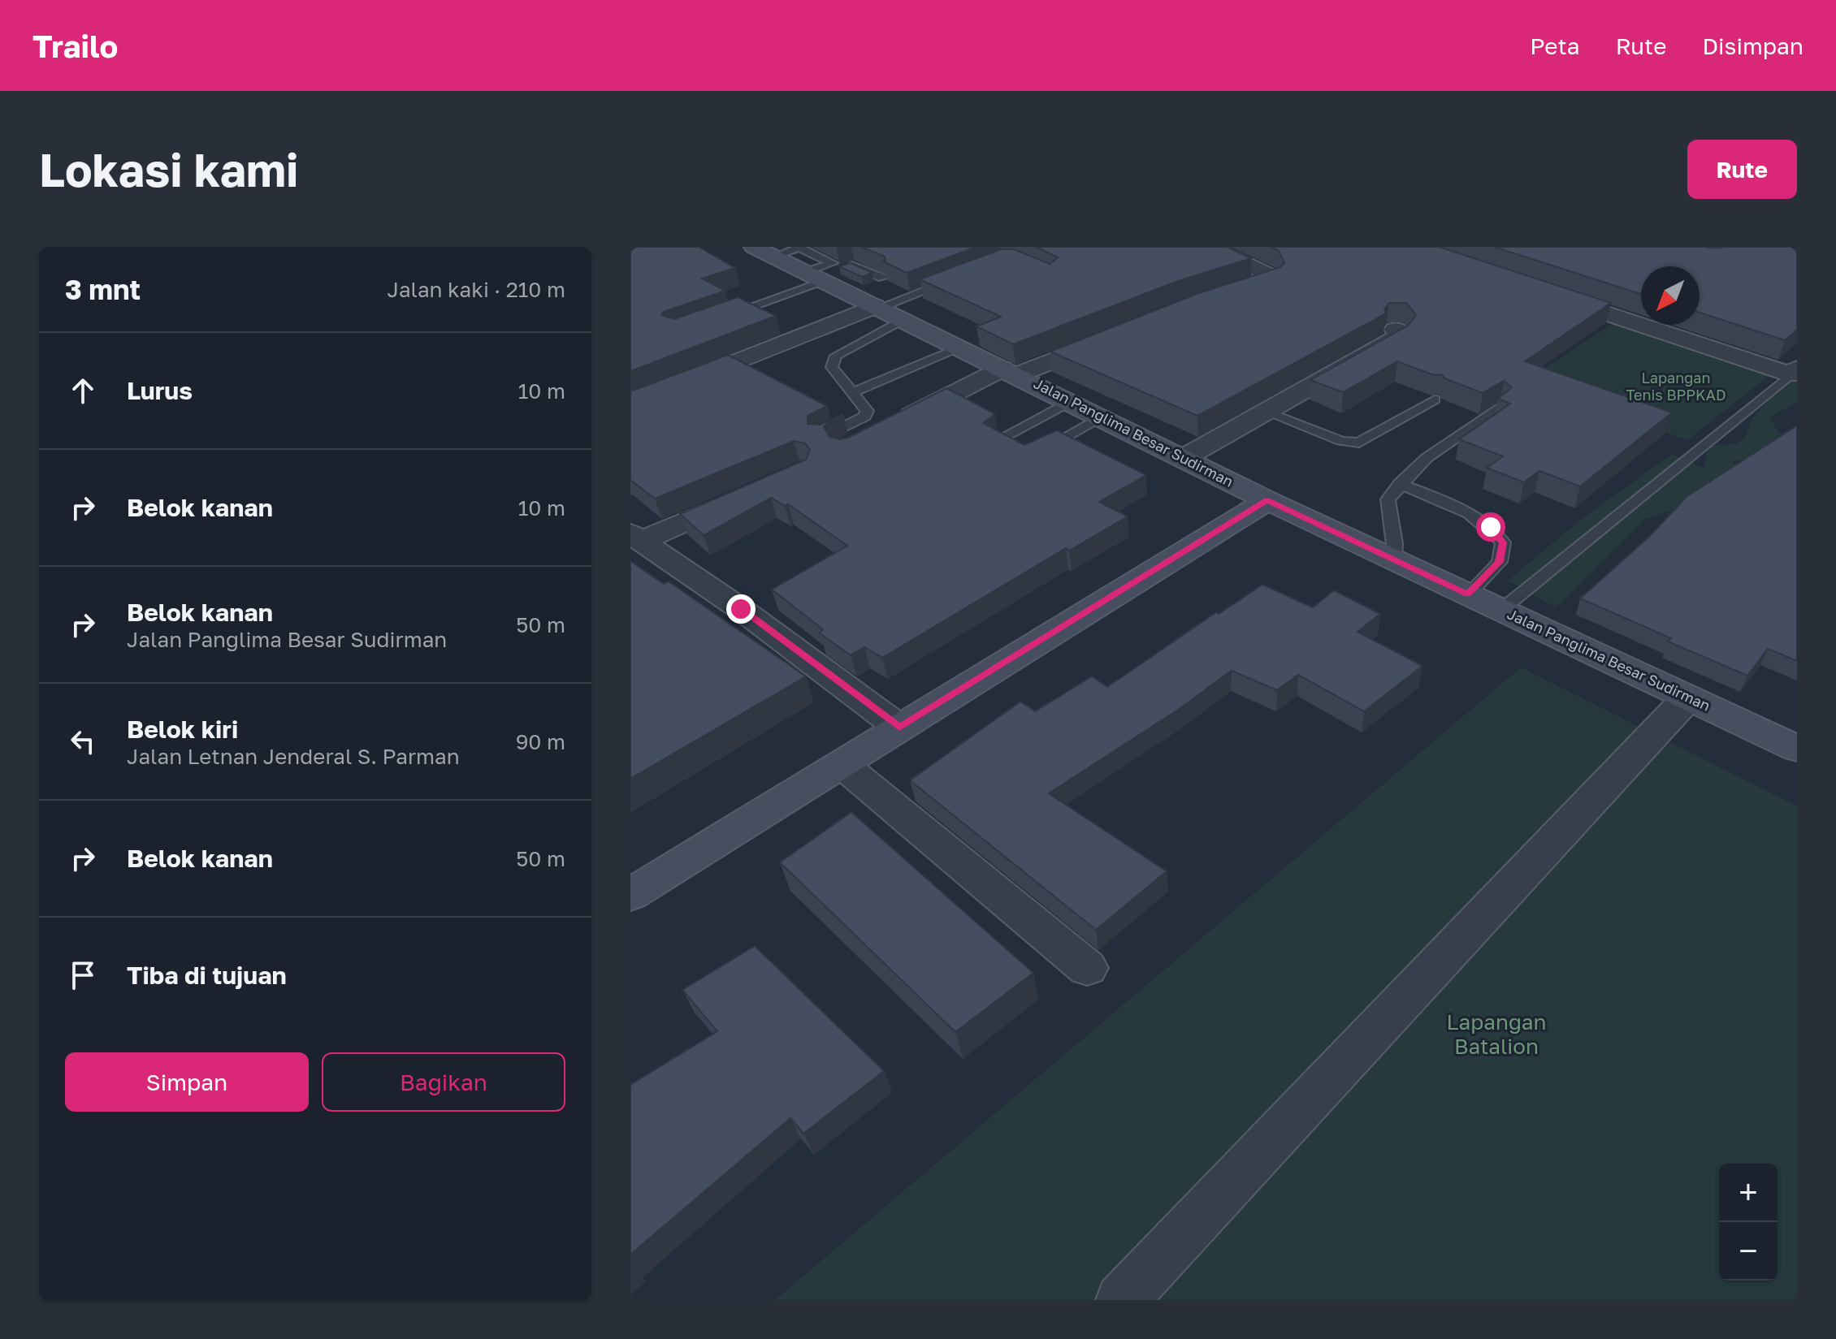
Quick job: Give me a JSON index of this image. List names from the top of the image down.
{
  "streets": {
    "main road": ["Jalan Panglima Besar Sudirman"]
  },
  "parks": ["Lapangan Tenis BPPKAD", "Lapangan Batalion"],
  "north": "bottom left",
  "page": {
    "header": "Trailo",
    "nav": ["Peta", "Rute", "Disimpan"],
    "buttons": [
      "Rute",
      ["Simpan", "Bagikan"]
    ],
    "title": "Lokasi kami",
    "heading": ["3 mnt", "Jalan kaki · 210 m"],
    "list": [
      ["Lurus", "10 m"],
      ["Belok kanan", "10 m"],
      ["Belok kanan", "Jalan Panglima Besar Sudirman", "50 m"],
      ["Belok kiri", "Jalan Letnan Jenderal S. Parman", "90 m"],
      ["Belok kanan", "50 m"],
      "Tiba di tujuan"
    ],
    "map_buttons": ["+", "−"]
  }
}
